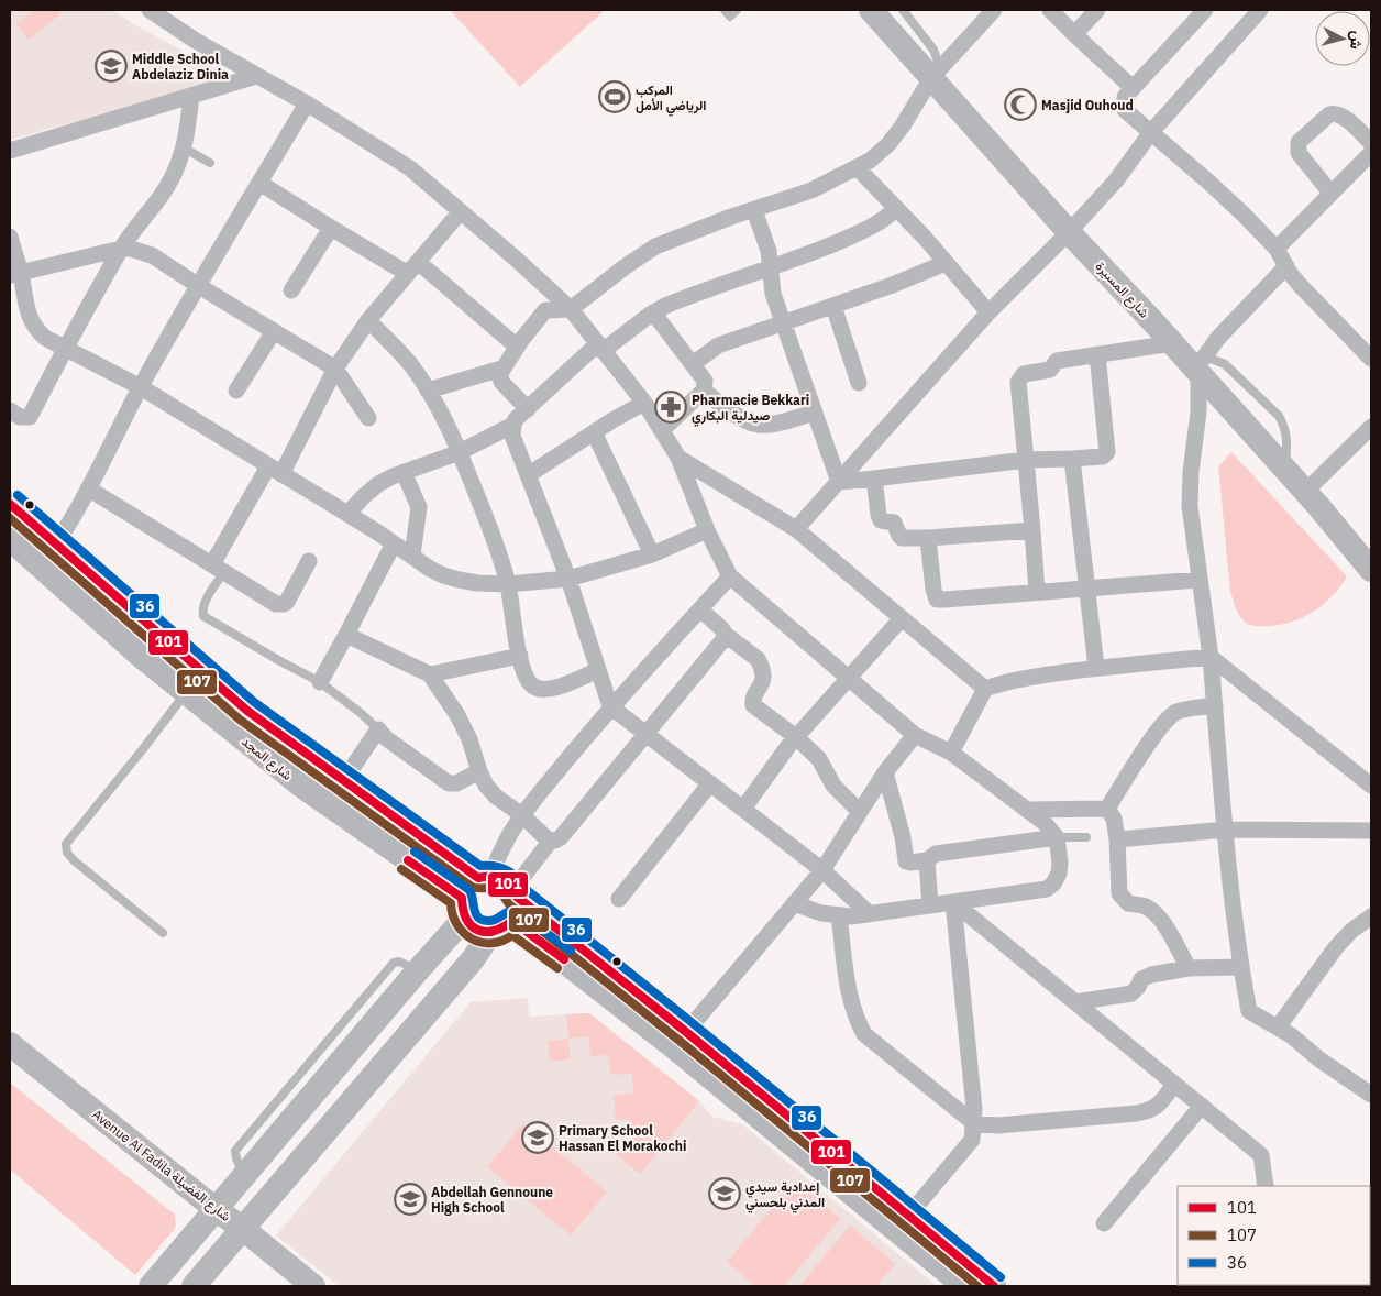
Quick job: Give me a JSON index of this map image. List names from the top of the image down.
{
  "streets": {
    "main road": ["شارع المسيرة", "شارع المجد", "Avenue Al Fadila شارع الفضيلة"]
  },
  "places": {
    "school or university": [
      "Middle School Abdelaziz Dinia",
      "Primary School Hassan El Morakochi",
      "إعدادية سيدي المدني بلحسني",
      "Abdellah Gennoune High School"
    ],
    "sports": ["المركب الرياضي الأمل"],
    "mosque": ["Masjid Ouhoud"],
    "pharmacy": ["Pharmacie Bekkari صيدلية البكاري"]
  },
  "lines": ["transit line 36", "transit line 101", "transit line 107"],
  "legend": ["101", "107", "36"],
  "north": "right"
}
